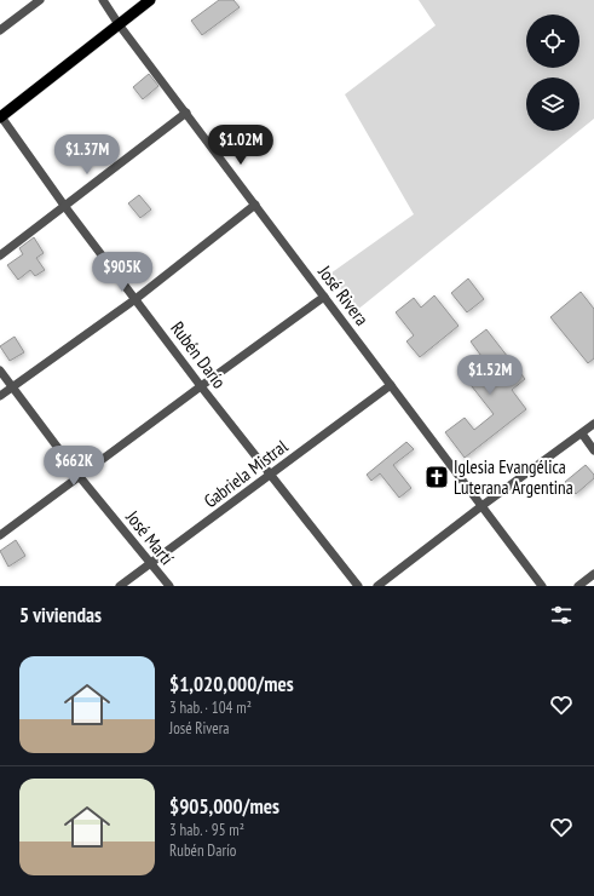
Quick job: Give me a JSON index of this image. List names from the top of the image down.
{
  "streets": {
    "street": [
      "José Rivera",
      "Rubén Darío",
      "Gabriela Mistral",
      "José Martí"
    ]
  },
  "crossings": [
    ["José Rivera", "Gabriela Mistral"],
    ["Rubén Darío", "Gabriela Mistral"],
    ["Gabriela Mistral", "José Martí"]
  ],
  "places": {
    "church": ["Iglesia Evangélica Luterana Argentina"]
  },
  "page": {
    "price": [
      "$1.02M",
      "$1.37M",
      "$905K",
      "$1.52M",
      "$662K"
    ],
    "heading": "5 viviendas",
    "list": [
      {
        "name": "$1,020,000/mes",
        "note": "3 hab. · 104 m² · José Rivera"
      },
      {
        "name": "$905,000/mes",
        "note": "3 hab. · 95 m² · Rubén Darío"
      }
    ]
  }
}
